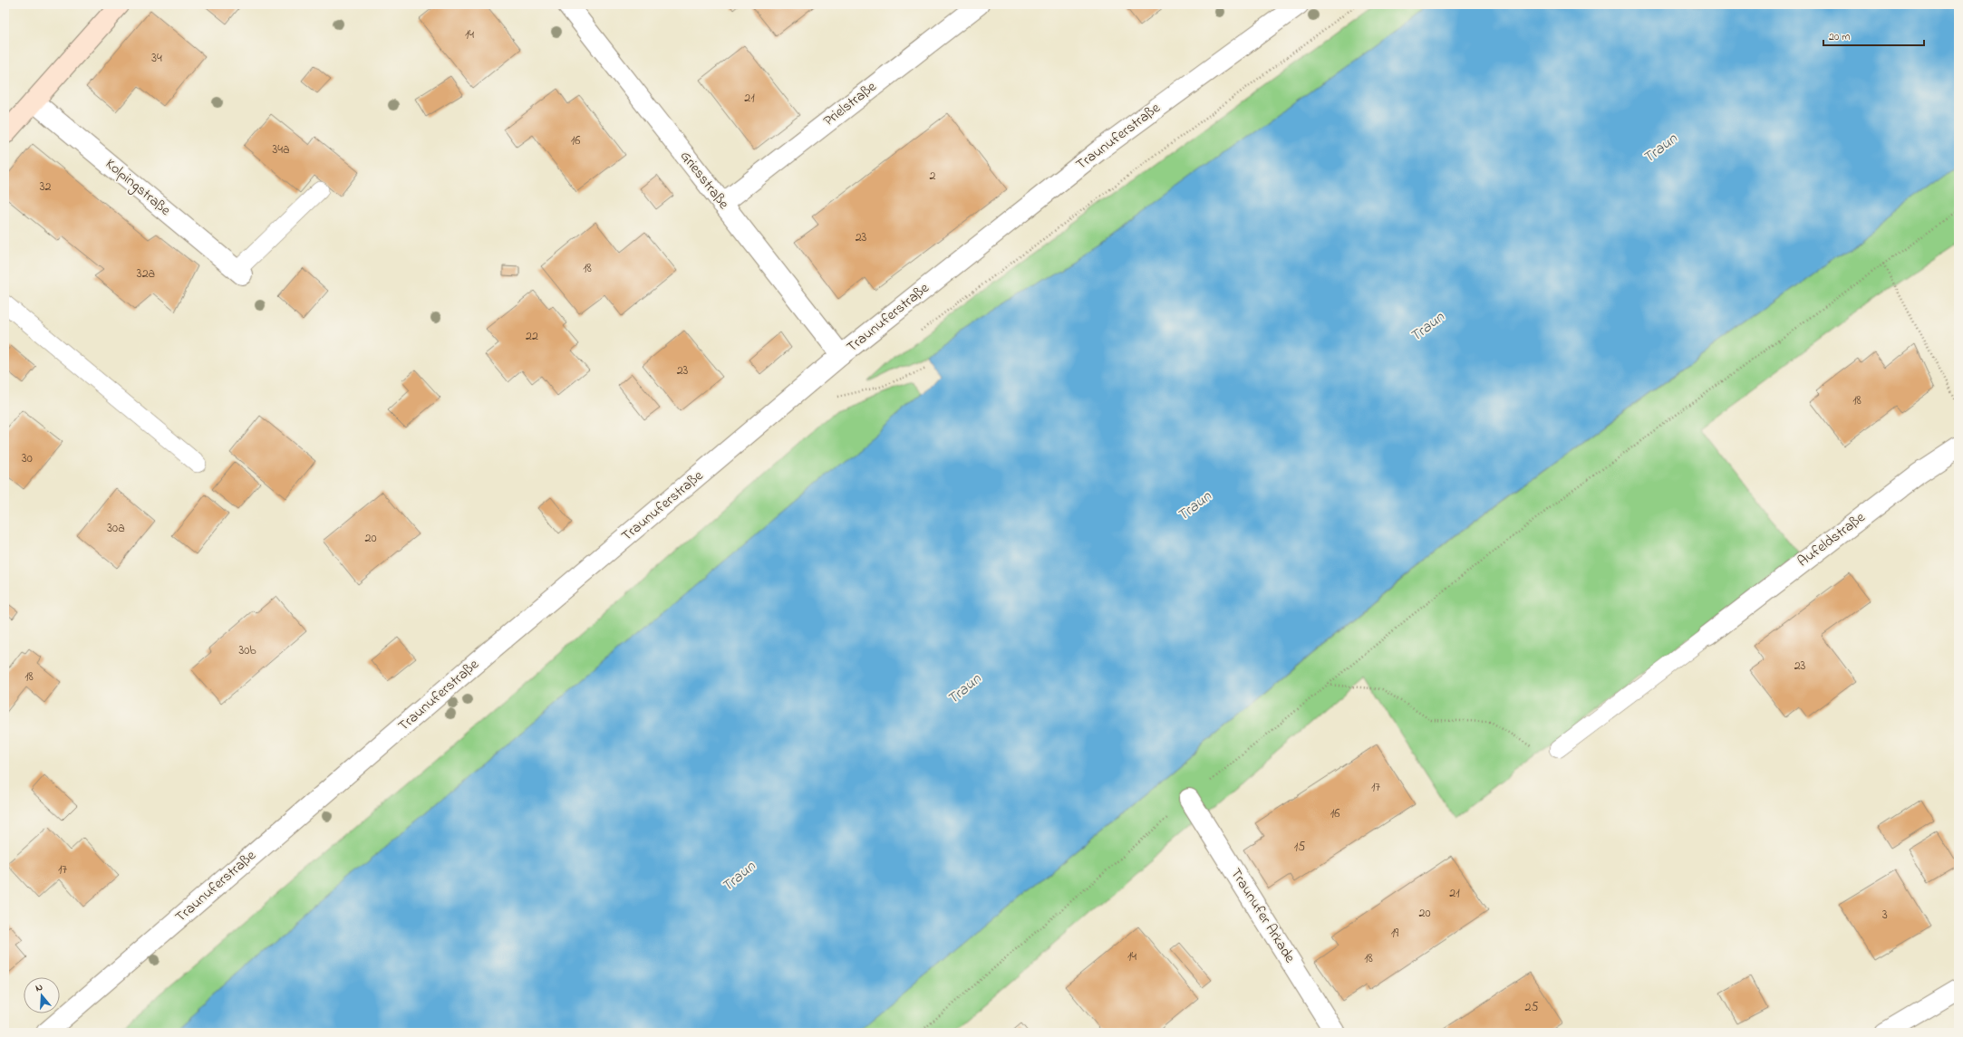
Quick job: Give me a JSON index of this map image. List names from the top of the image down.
{
  "streets": {
    "street": [
      "Prielstraße",
      "Traunuferstraße",
      "Griesstraße",
      "Kolpingstraße",
      "Aufeldstraße",
      "Traunufer Arkade"
    ]
  },
  "crossings": [
    ["Prielstraße", "Griesstraße"],
    ["Traunuferstraße", "Griesstraße"]
  ],
  "water": ["Traun"],
  "house_numbers": [
    "14",
    "34",
    "21",
    "16",
    "34a",
    "2",
    "32",
    "23",
    "18",
    "32a",
    "22",
    "23",
    "18",
    "30",
    "30a",
    "20",
    "30b",
    "23",
    "18",
    "17",
    "16",
    "15",
    "17",
    "21",
    "20",
    "3",
    "19",
    "14",
    "18",
    "25"
  ],
  "scale_bar": "20 m",
  "north": "top"
}
